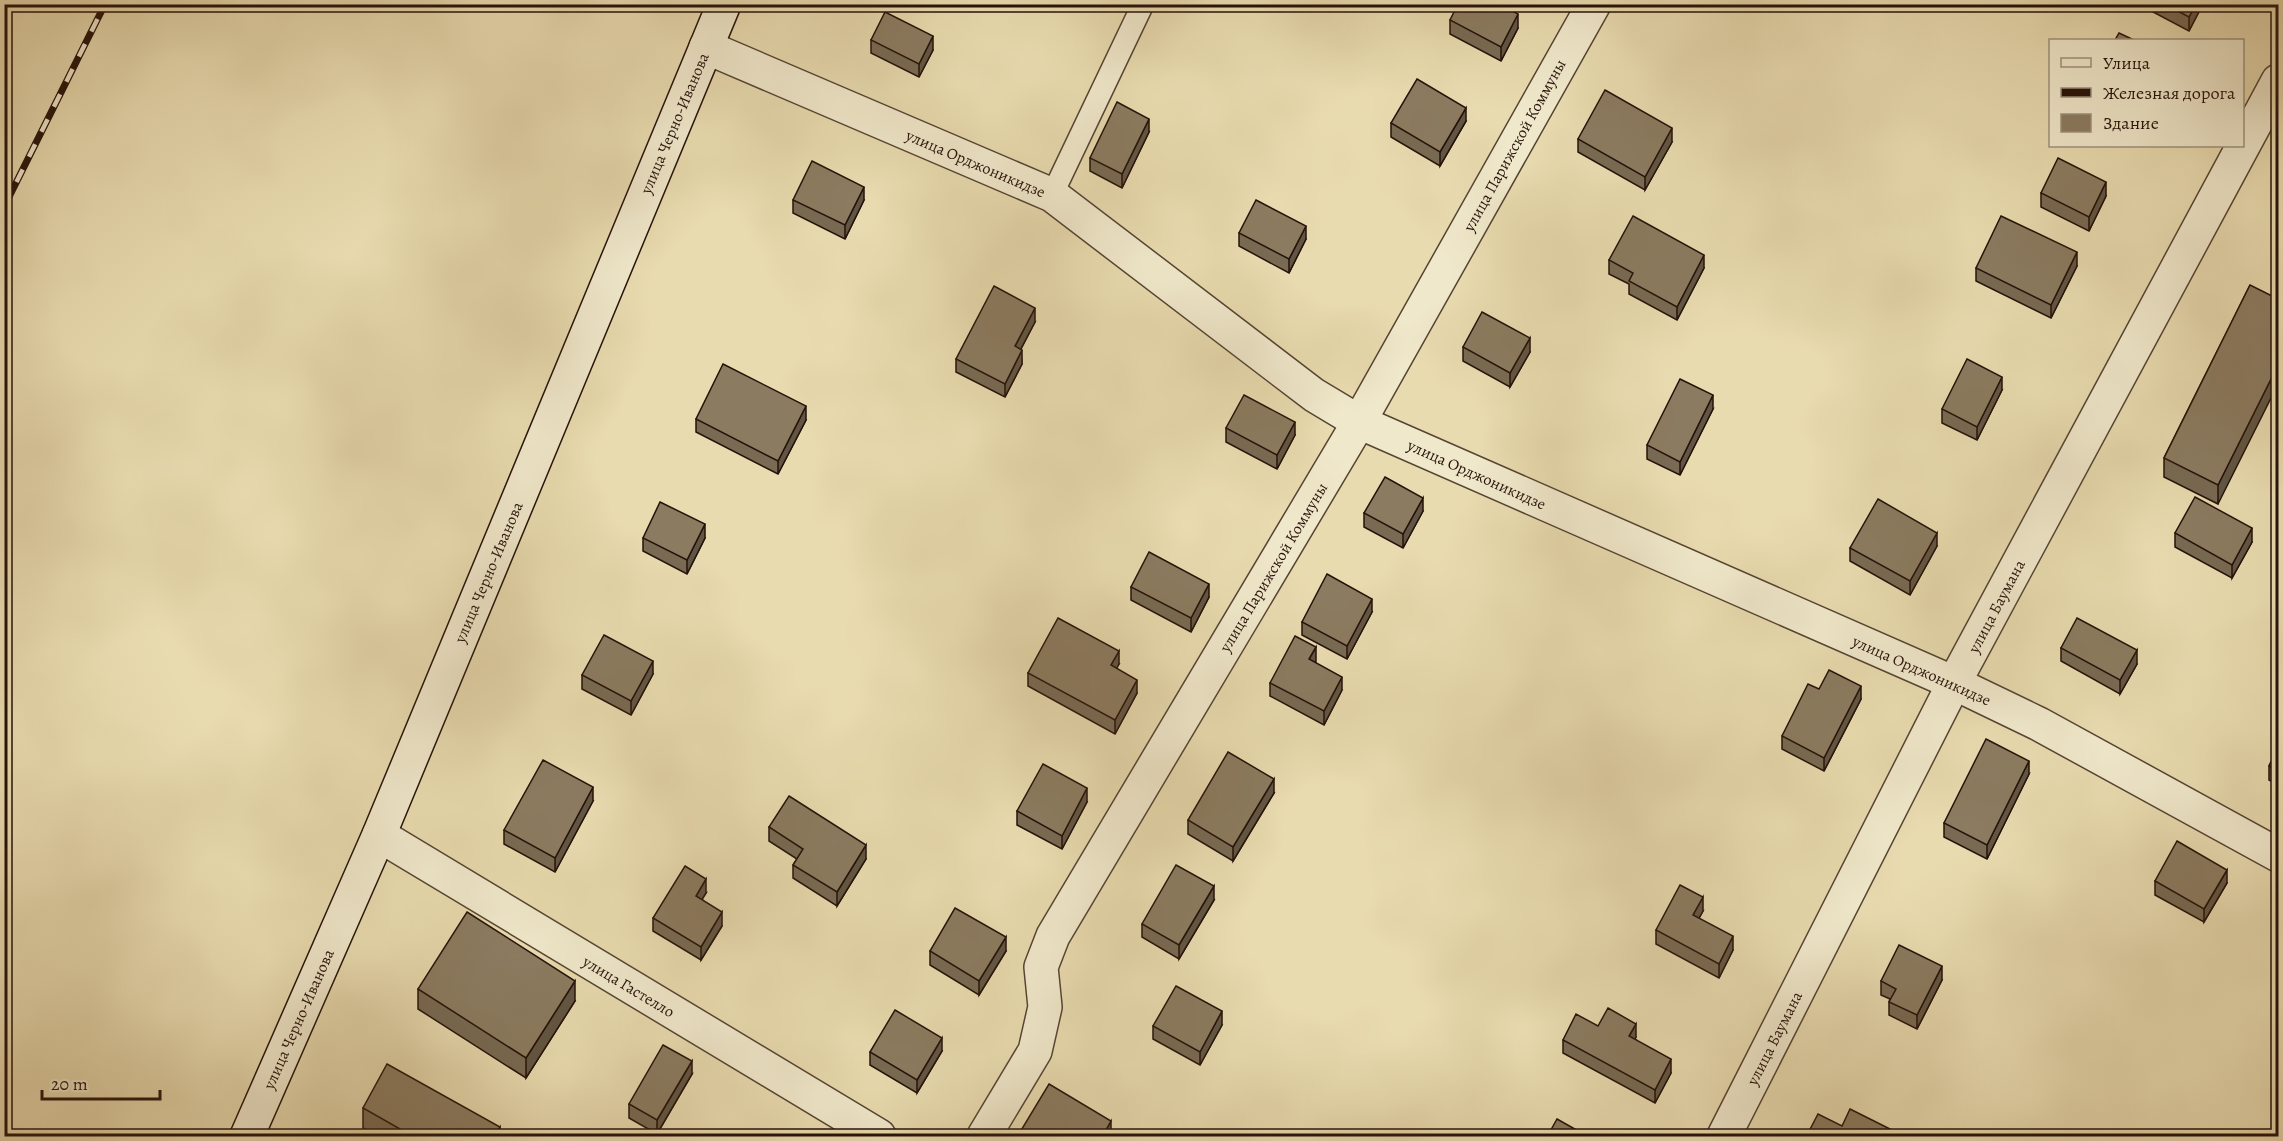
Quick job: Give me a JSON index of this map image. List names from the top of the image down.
{
  "streets": {
    "street": [
      "улица Черно-Иванова",
      "улица Парижской Коммуны",
      "улица Орджоникидзе",
      "улица Баумана",
      "улица Гастелло"
    ]
  },
  "crossings": [
    ["улица Черно-Иванова", "улица Орджоникидзе"],
    ["улица Черно-Иванова", "улица Гастелло"],
    ["улица Парижской Коммуны", "улица Орджоникидзе"],
    ["улица Орджоникидзе", "улица Баумана"]
  ],
  "legend": ["Улица", "Железная дорога", "Здание"],
  "scale_bar": "20 m"
}
